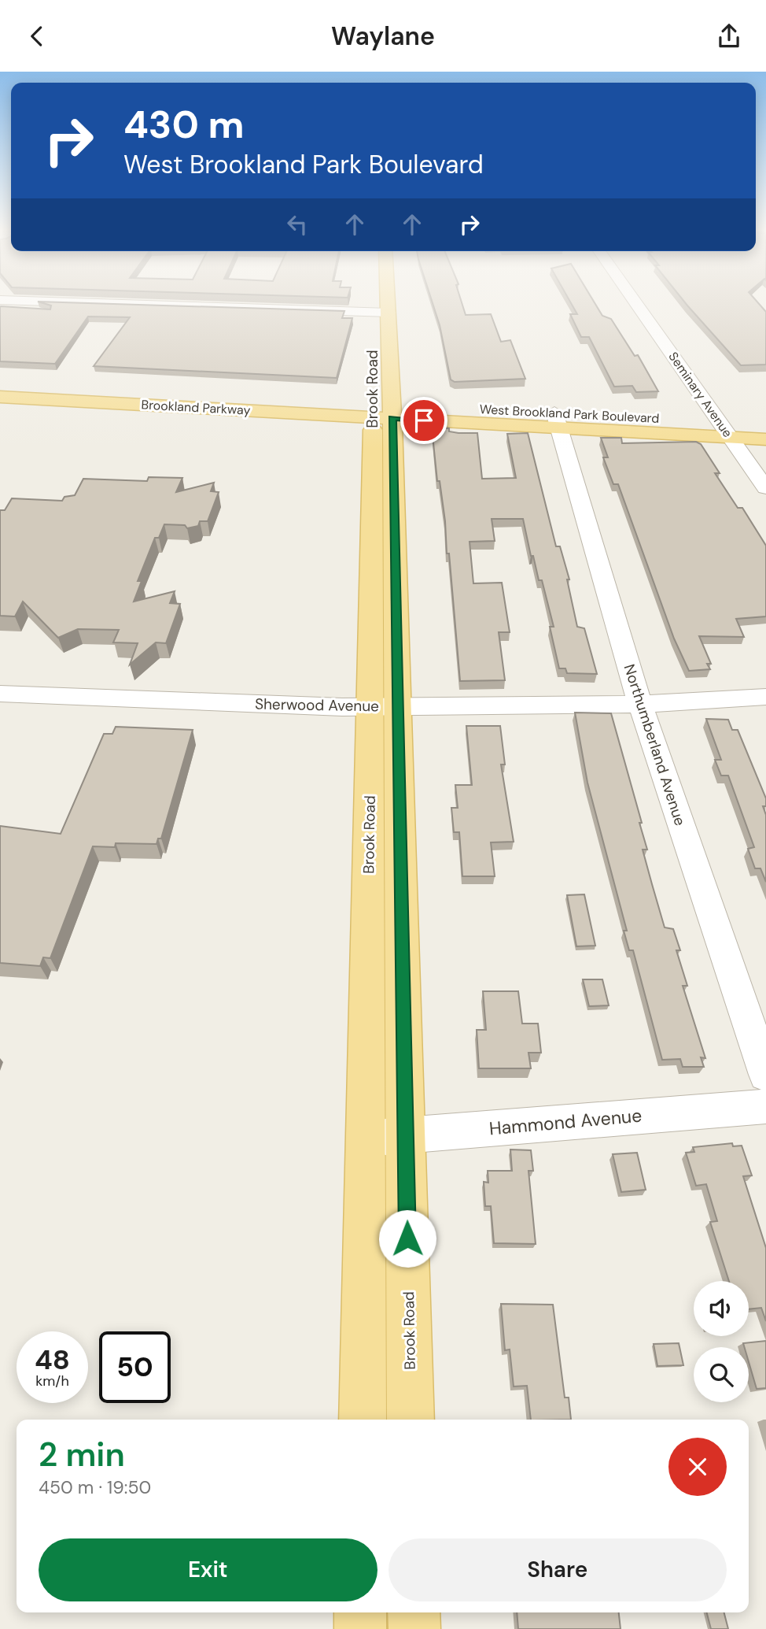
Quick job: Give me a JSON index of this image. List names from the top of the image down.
{
  "streets": {
    "main road": ["Brook Road", "Brookland Parkway", "West Brookland Park Boulevard"],
    "street": [
      "Seminary Avenue",
      "Sherwood Avenue",
      "Northumberland Avenue",
      "Hammond Avenue"
    ]
  },
  "crossings": [
    ["Brook Road", "Brookland Parkway"],
    ["Brook Road", "West Brookland Park Boulevard"],
    ["Brook Road", "Sherwood Avenue"],
    ["Brook Road", "Hammond Avenue"],
    ["Seminary Avenue", "West Brookland Park Boulevard"],
    ["Brookland Parkway", "West Brookland Park Boulevard"],
    ["West Brookland Park Boulevard", "Northumberland Avenue"],
    ["Sherwood Avenue", "Northumberland Avenue"]
  ],
  "page": {
    "header": "Waylane",
    "turn": ["430 m", "West Brookland Park Boulevard"],
    "speed": "48 km/h",
    "limit": "50",
    "heading": ["2 min", "450 m · 19:50"],
    "buttons": ["Exit", "Share"]
  }
}
